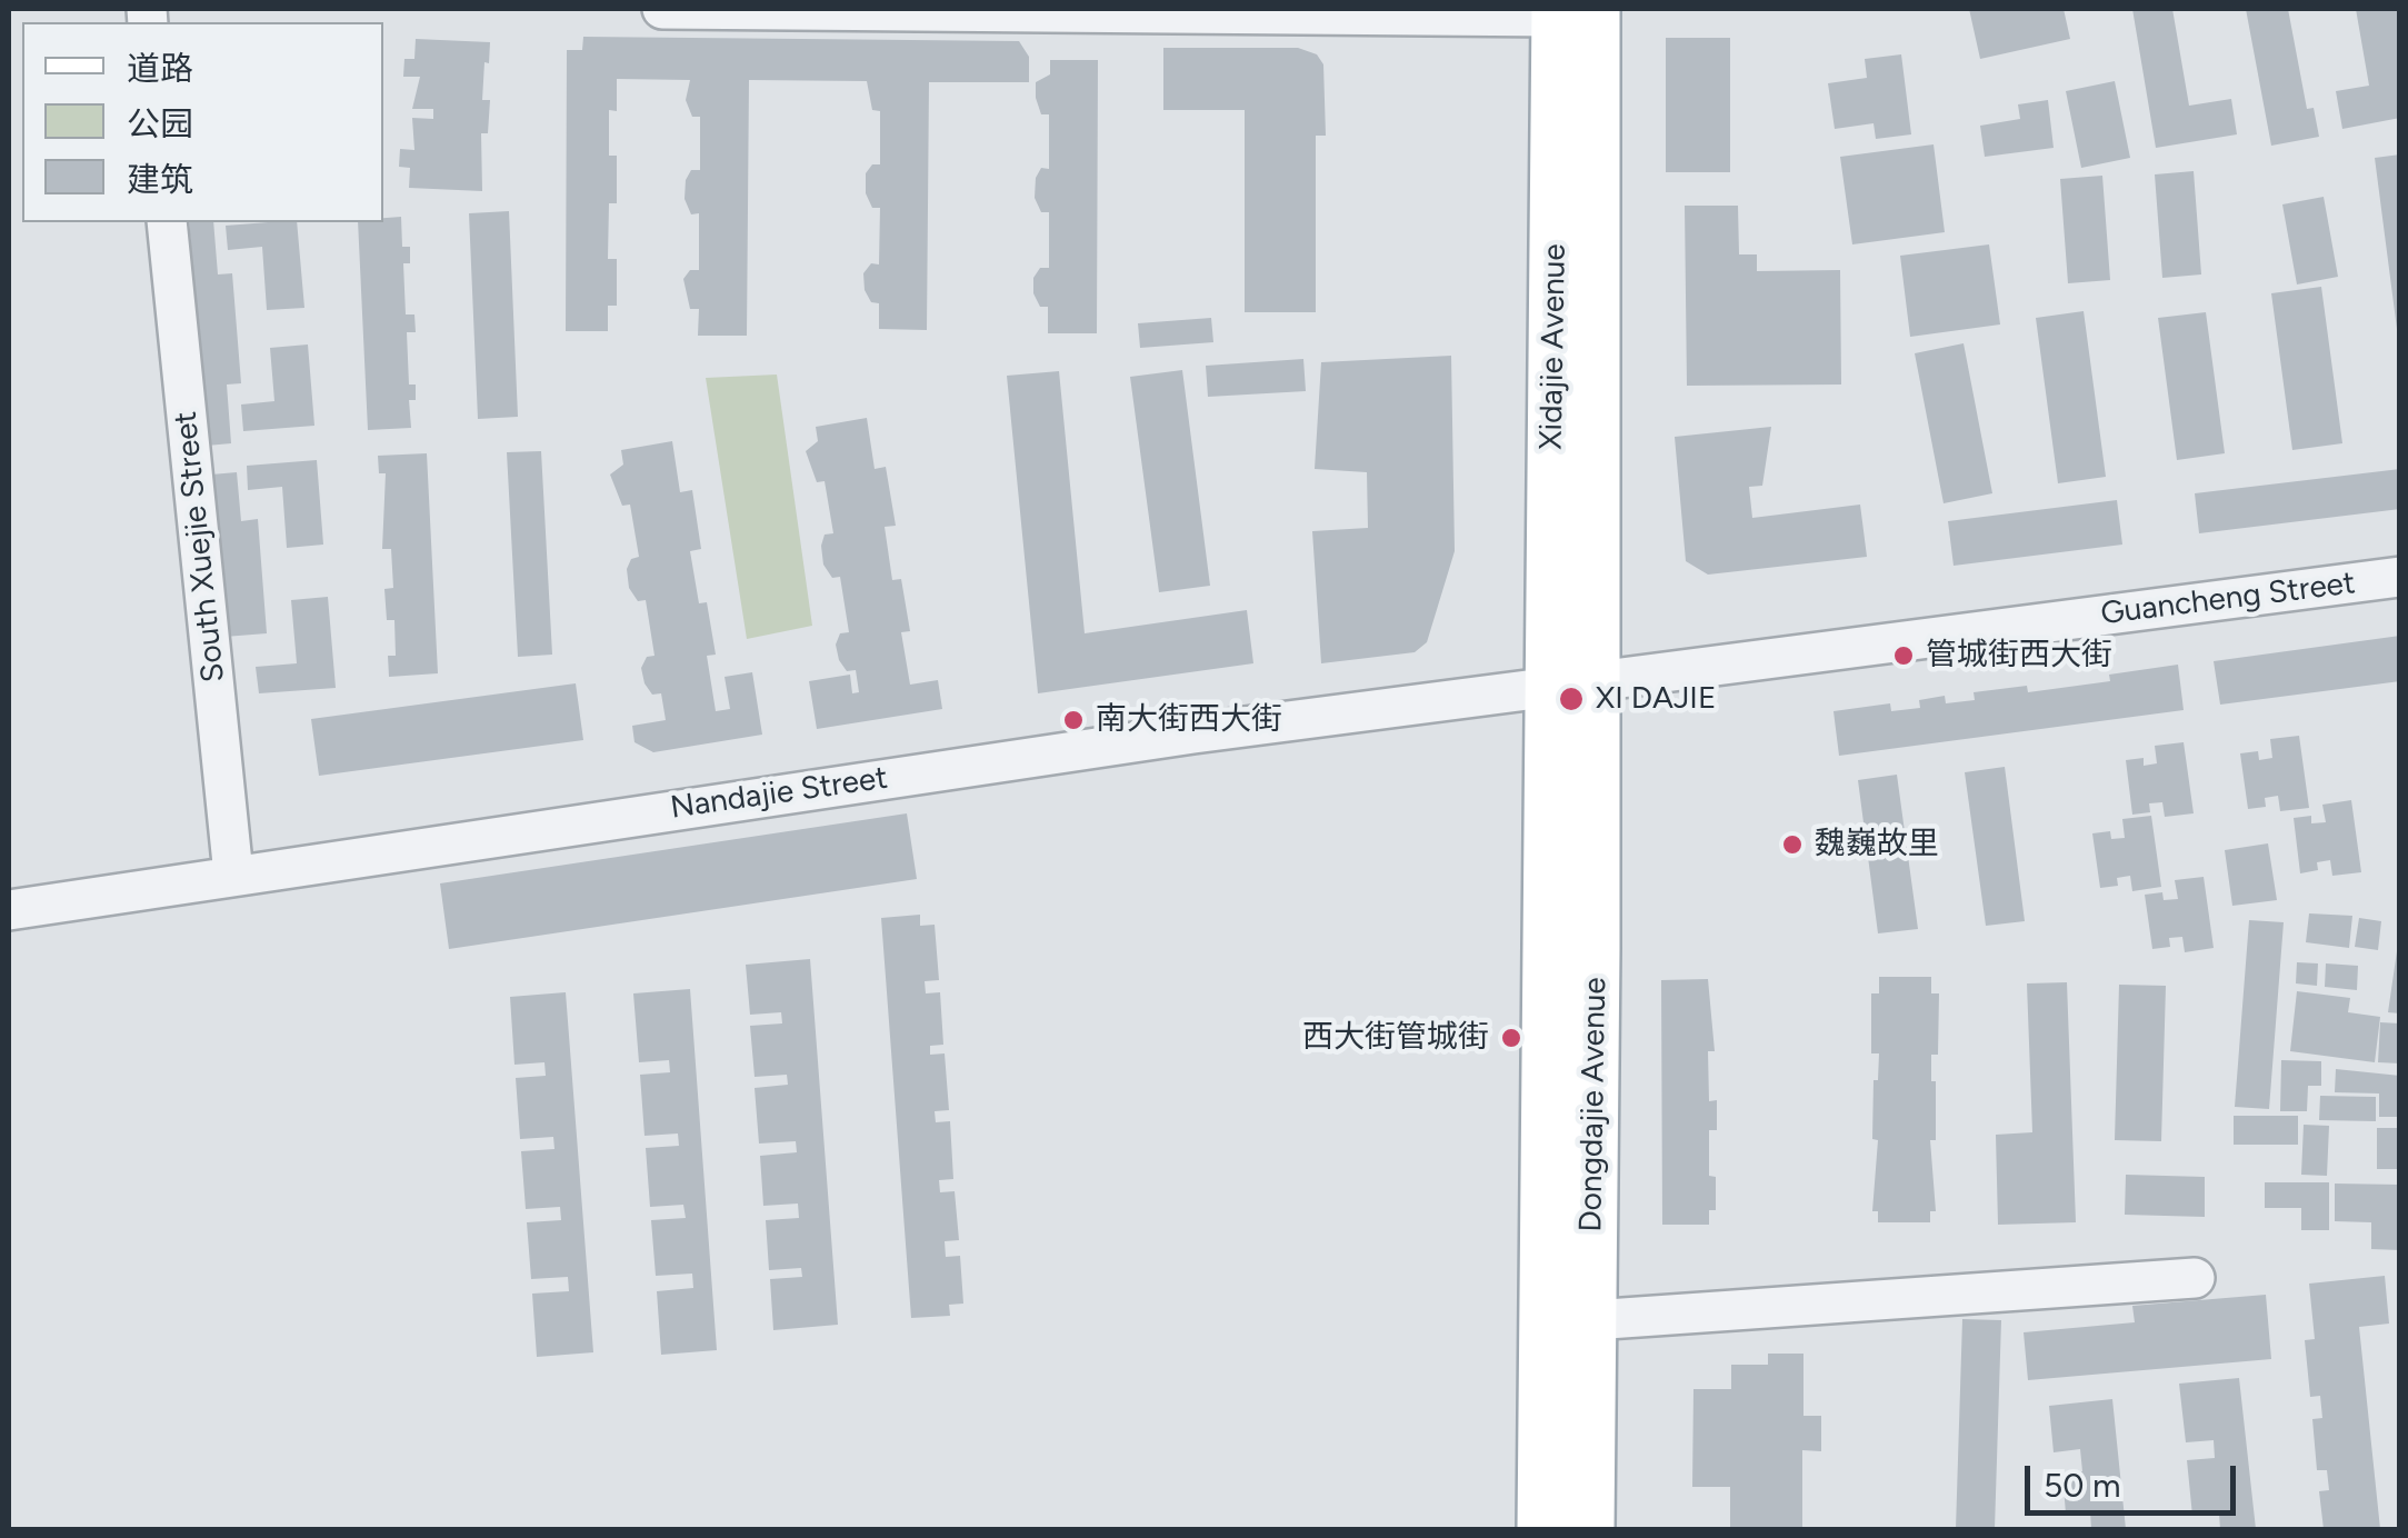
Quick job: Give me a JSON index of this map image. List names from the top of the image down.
{
  "streets": {
    "main road": ["Xidajie Avenue", "Dongdajie Avenue"],
    "street": ["South Xuejie Street", "Guancheng Street", "Nandajie Street"]
  },
  "crossings": [
    ["Xidajie Avenue", "Guancheng Street"],
    ["Xidajie Avenue", "Nandajie Street"],
    ["Xidajie Avenue", "Dongdajie Avenue"],
    ["South Xuejie Street", "Nandajie Street"],
    ["Guancheng Street", "Nandajie Street"],
    ["Guancheng Street", "Dongdajie Avenue"],
    ["Nandajie Street", "Dongdajie Avenue"]
  ],
  "places": [
    "管城街西大街",
    "XI DAJIE",
    "南大街西大街",
    "魏巍故里",
    "西大街管城街"
  ],
  "legend": ["道路", "公园", "建筑"],
  "scale_bar": "50 m"
}
